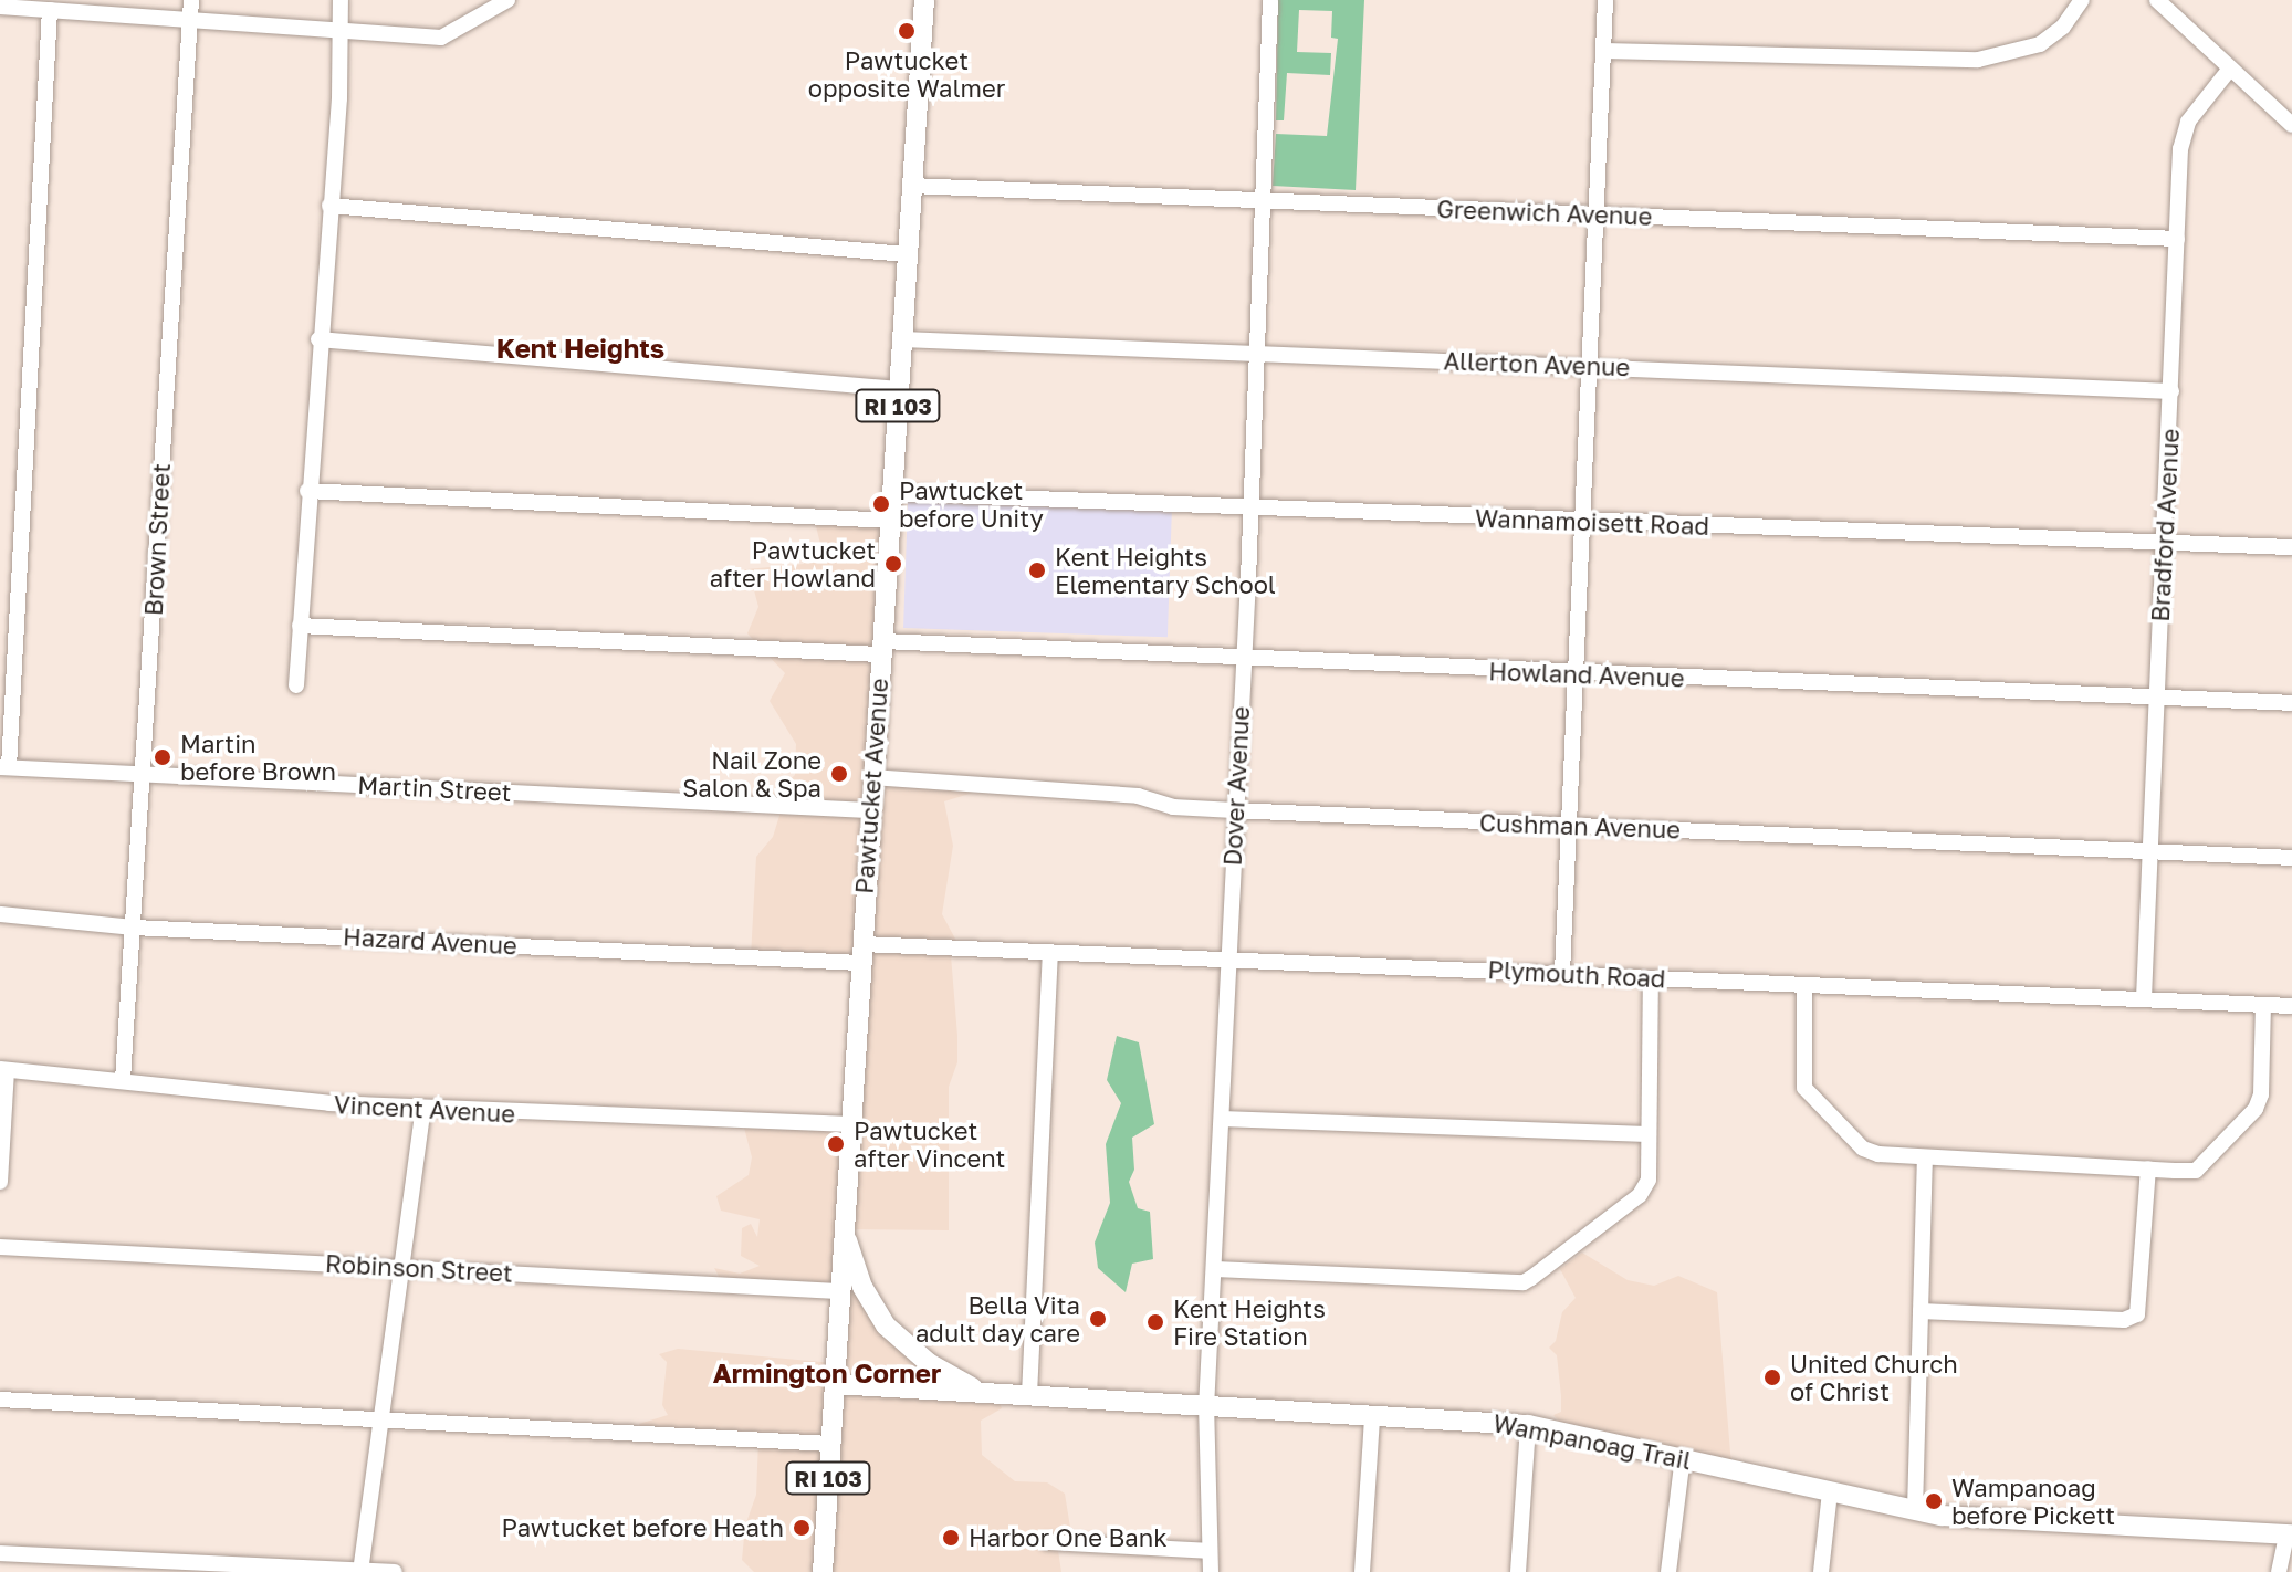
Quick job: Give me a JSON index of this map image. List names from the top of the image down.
{
  "streets": {
    "main road": ["RI 103", "Pawtucket Avenue", "Wampanoag Trail"],
    "street": [
      "Greenwich Avenue",
      "Allerton Avenue",
      "Wannamoisett Road",
      "Bradford Avenue",
      "Brown Street",
      "Howland Avenue",
      "Dover Avenue",
      "Martin Street",
      "Cushman Avenue",
      "Hazard Avenue",
      "Plymouth Road",
      "Vincent Avenue",
      "Robinson Street"
    ]
  },
  "crossings": [
    ["Greenwich Avenue", "Bradford Avenue"],
    ["Greenwich Avenue", "Pawtucket Avenue"],
    ["Greenwich Avenue", "Dover Avenue"],
    ["Allerton Avenue", "Bradford Avenue"],
    ["Allerton Avenue", "Pawtucket Avenue"],
    ["Allerton Avenue", "Dover Avenue"],
    ["Wannamoisett Road", "Bradford Avenue"],
    ["Wannamoisett Road", "Pawtucket Avenue"],
    ["Wannamoisett Road", "Dover Avenue"],
    ["Bradford Avenue", "Howland Avenue"],
    ["Bradford Avenue", "Cushman Avenue"],
    ["Bradford Avenue", "Plymouth Road"],
    ["Brown Street", "Martin Street"],
    ["Brown Street", "Hazard Avenue"],
    ["Brown Street", "Vincent Avenue"],
    ["Howland Avenue", "Pawtucket Avenue"],
    ["Howland Avenue", "Dover Avenue"],
    ["Pawtucket Avenue", "Martin Street"],
    ["Pawtucket Avenue", "Cushman Avenue"],
    ["Pawtucket Avenue", "Hazard Avenue"],
    ["Pawtucket Avenue", "Plymouth Road"],
    ["Pawtucket Avenue", "Vincent Avenue"],
    ["Pawtucket Avenue", "Robinson Street"],
    ["Pawtucket Avenue", "Wampanoag Trail"],
    ["Dover Avenue", "Cushman Avenue"],
    ["Dover Avenue", "Plymouth Road"],
    ["Dover Avenue", "Wampanoag Trail"],
    ["Hazard Avenue", "Plymouth Road"]
  ],
  "districts": ["Kent Heights", "Armington Corner"],
  "places": [
    "Pawtucket opposite Walmer",
    "Pawtucket before Unity",
    "Pawtucket after Howland",
    "Kent Heights Elementary School",
    "Martin before Brown",
    "Nail Zone Salon & Spa",
    "Pawtucket after Vincent",
    "Bella Vita adult day care",
    "Kent Heights Fire Station",
    "United Church of Christ",
    "Wampanoag before Pickett",
    "Pawtucket before Heath",
    "Harbor One Bank"
  ]
}
